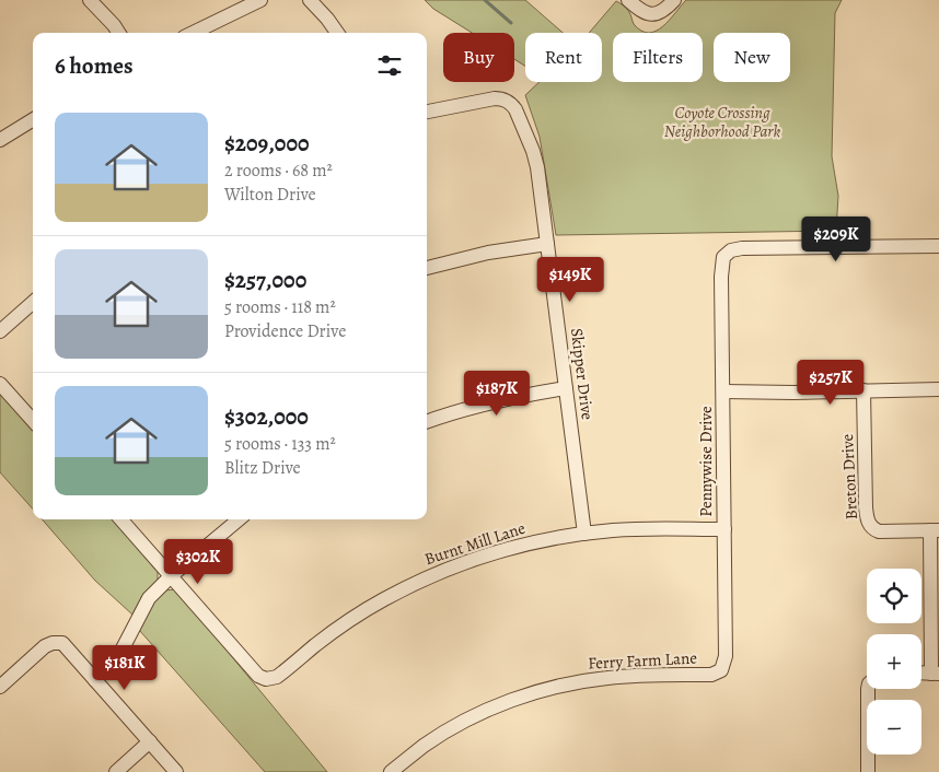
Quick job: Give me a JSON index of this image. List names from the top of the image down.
{
  "streets": {
    "street": [
      "Skipper Drive",
      "Pennywise Drive",
      "Breton Drive",
      "Burnt Mill Lane",
      "Ferry Farm Lane"
    ]
  },
  "crossings": [
    ["Skipper Drive", "Burnt Mill Lane"],
    ["Pennywise Drive", "Burnt Mill Lane"],
    ["Pennywise Drive", "Ferry Farm Lane"]
  ],
  "parks": ["Coyote Crossing Neighborhood Park"],
  "page": {
    "chip": [
      "Buy",
      "Rent",
      "Filters",
      "New"
    ],
    "heading": "6 homes",
    "list": [
      {
        "name": "$209,000",
        "note": "2 rooms · 68 m² · Wilton Drive"
      },
      {
        "name": "$257,000",
        "note": "5 rooms · 118 m² · Providence Drive"
      },
      {
        "name": "$302,000",
        "note": "5 rooms · 133 m² · Blitz Drive"
      }
    ],
    "price": [
      "$209K",
      "$149K",
      "$257K",
      "$187K",
      "$302K",
      "$181K"
    ],
    "map_buttons": ["+", "−"]
  }
}
